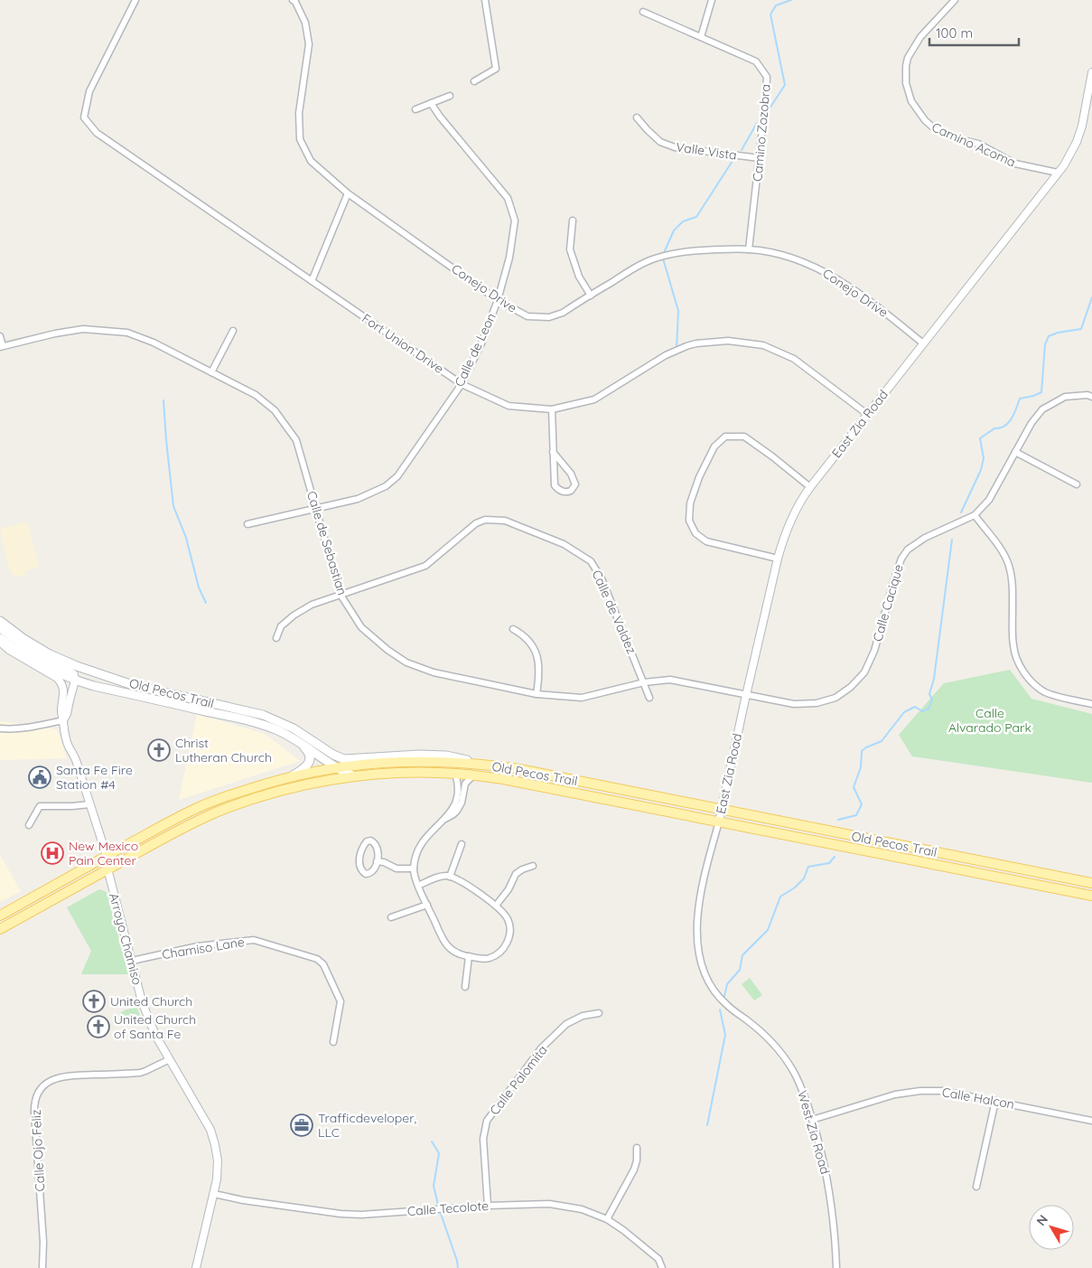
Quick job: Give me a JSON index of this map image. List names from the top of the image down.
{
  "streets": {
    "main road": ["Old Pecos Trail"],
    "street": [
      "Camino Zozobra",
      "Camino Acoma",
      "Valle Vista",
      "Conejo Drive",
      "Fort Union Drive",
      "Calle de Leon",
      "East Zia Road",
      "Calle de Sebastian",
      "Calle Cacique",
      "Calle de Valdez",
      "Arroyo Chamiso",
      "Chamiso Lane",
      "Calle Palomita",
      "Calle Halcon",
      "West Zia Road",
      "Calle Ojo Feliz",
      "Calle Tecolote"
    ]
  },
  "crossings": [
    ["Camino Zozobra", "Valle Vista"],
    ["Camino Zozobra", "Conejo Drive"],
    ["Camino Acoma", "East Zia Road"],
    ["Conejo Drive", "Calle de Leon"],
    ["Conejo Drive", "East Zia Road"],
    ["Fort Union Drive", "Calle de Leon"],
    ["Fort Union Drive", "East Zia Road"],
    ["Calle de Leon", "Calle de Sebastian"],
    ["East Zia Road", "Calle de Sebastian"],
    ["East Zia Road", "Calle Cacique"],
    ["East Zia Road", "Old Pecos Trail"],
    ["East Zia Road", "West Zia Road"],
    ["Calle de Sebastian", "Calle Cacique"],
    ["Calle de Sebastian", "Calle de Valdez"],
    ["Old Pecos Trail", "Arroyo Chamiso"],
    ["Old Pecos Trail", "West Zia Road"],
    ["Arroyo Chamiso", "Chamiso Lane"],
    ["Arroyo Chamiso", "Calle Ojo Feliz"],
    ["Arroyo Chamiso", "Calle Tecolote"],
    ["Calle Palomita", "Calle Tecolote"],
    ["Calle Halcon", "West Zia Road"]
  ],
  "parks": ["Calle Alvarado Park"],
  "places": {
    "church": ["Christ Lutheran Church", "United Church", "United Church of Santa Fe"],
    "public building": ["Santa Fe Fire Station #4"],
    "hospital": ["New Mexico Pain Center"],
    "office": ["Trafficdeveloper, LLC"]
  },
  "scale_bar": "100 m",
  "north": "top left"
}
